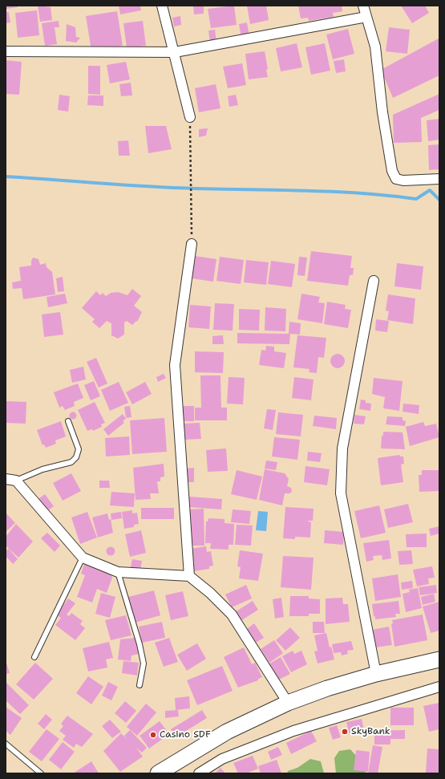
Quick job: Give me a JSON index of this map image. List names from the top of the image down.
{
  "places": ["SkyBank", "Casino SDF"]
}
